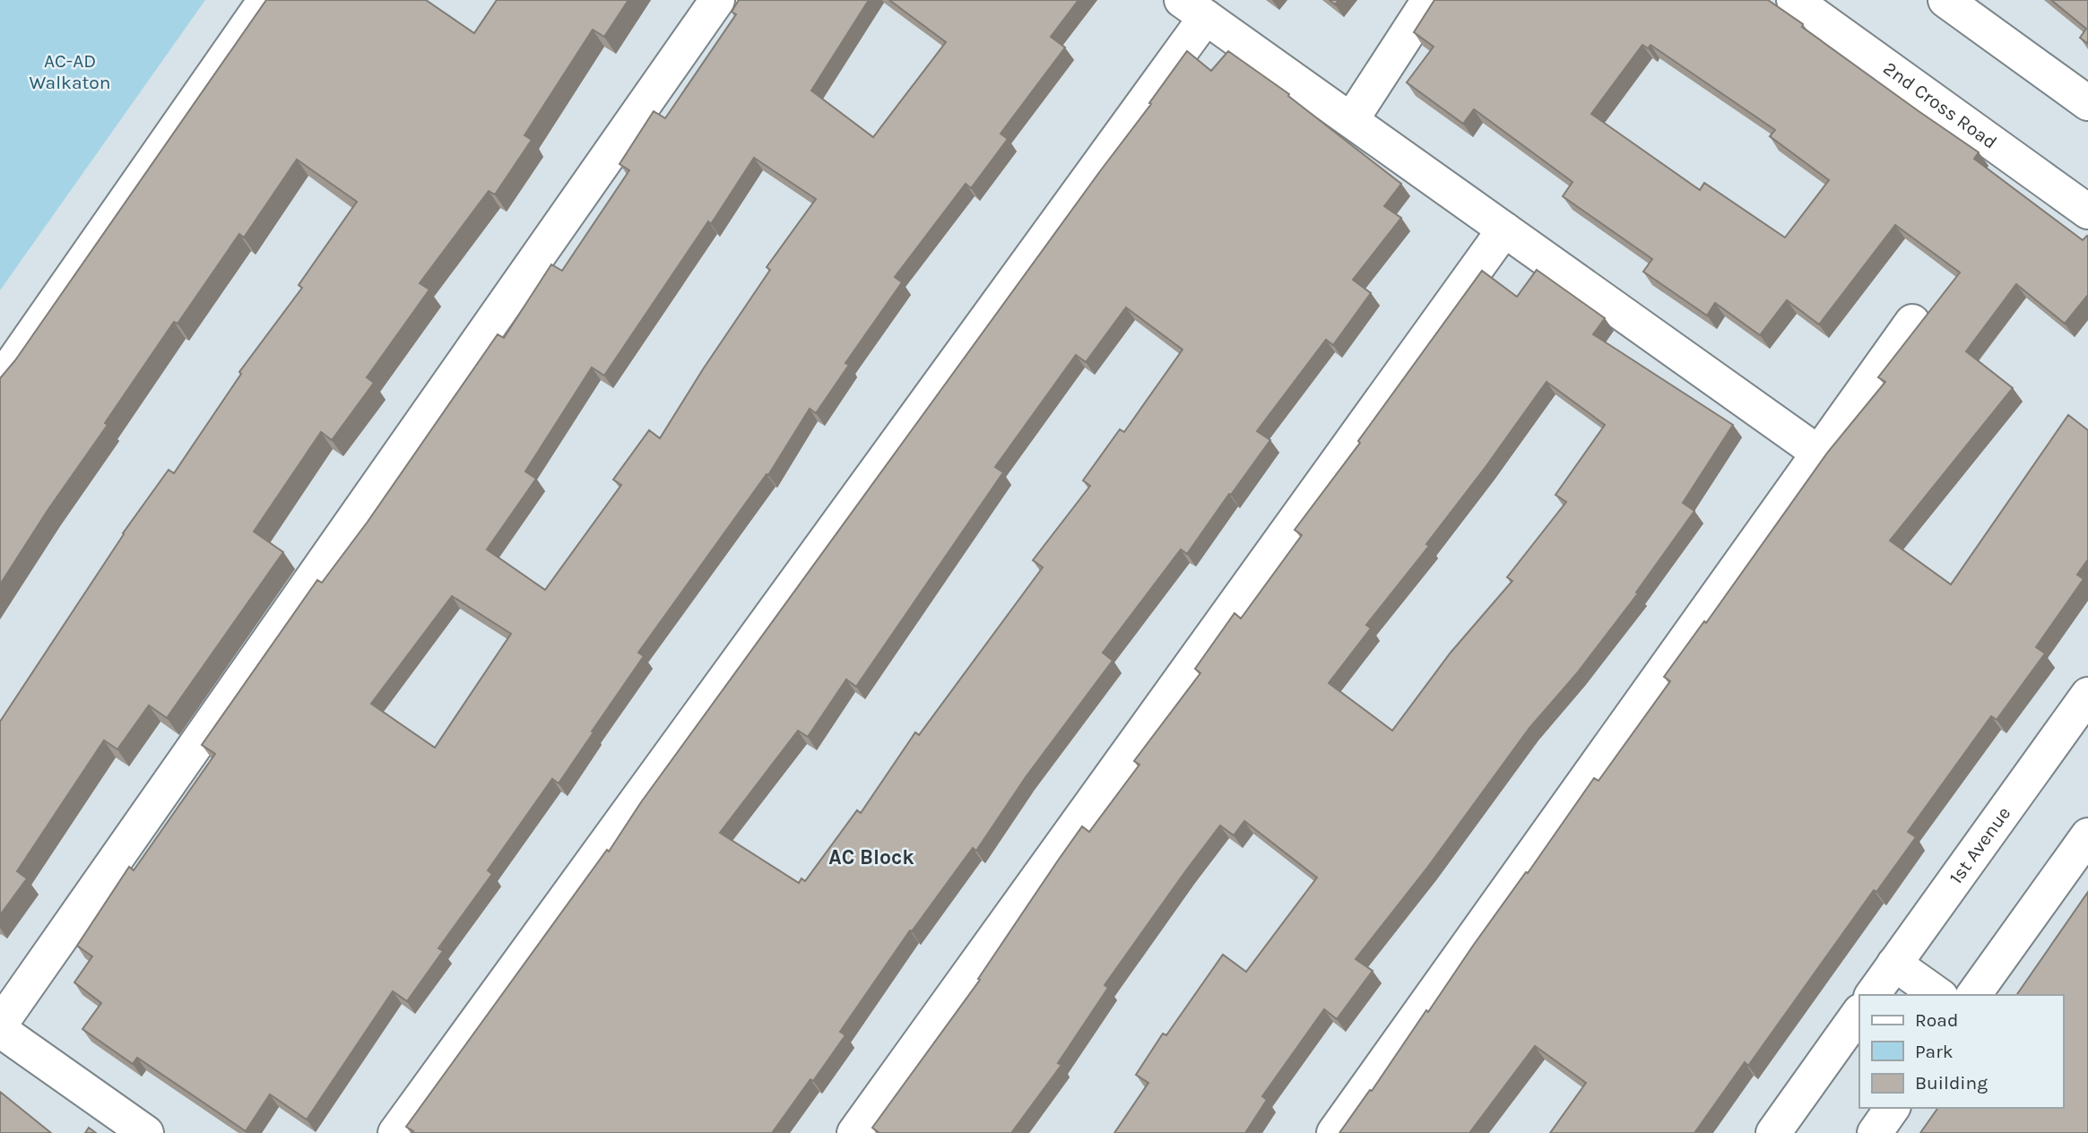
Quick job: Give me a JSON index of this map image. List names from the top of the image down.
{
  "streets": {
    "street": ["2nd Cross Road", "1st Avenue"]
  },
  "districts": ["AC Block"],
  "parks": ["AC-AD Walkaton"],
  "legend": ["Road", "Park", "Building"]
}
